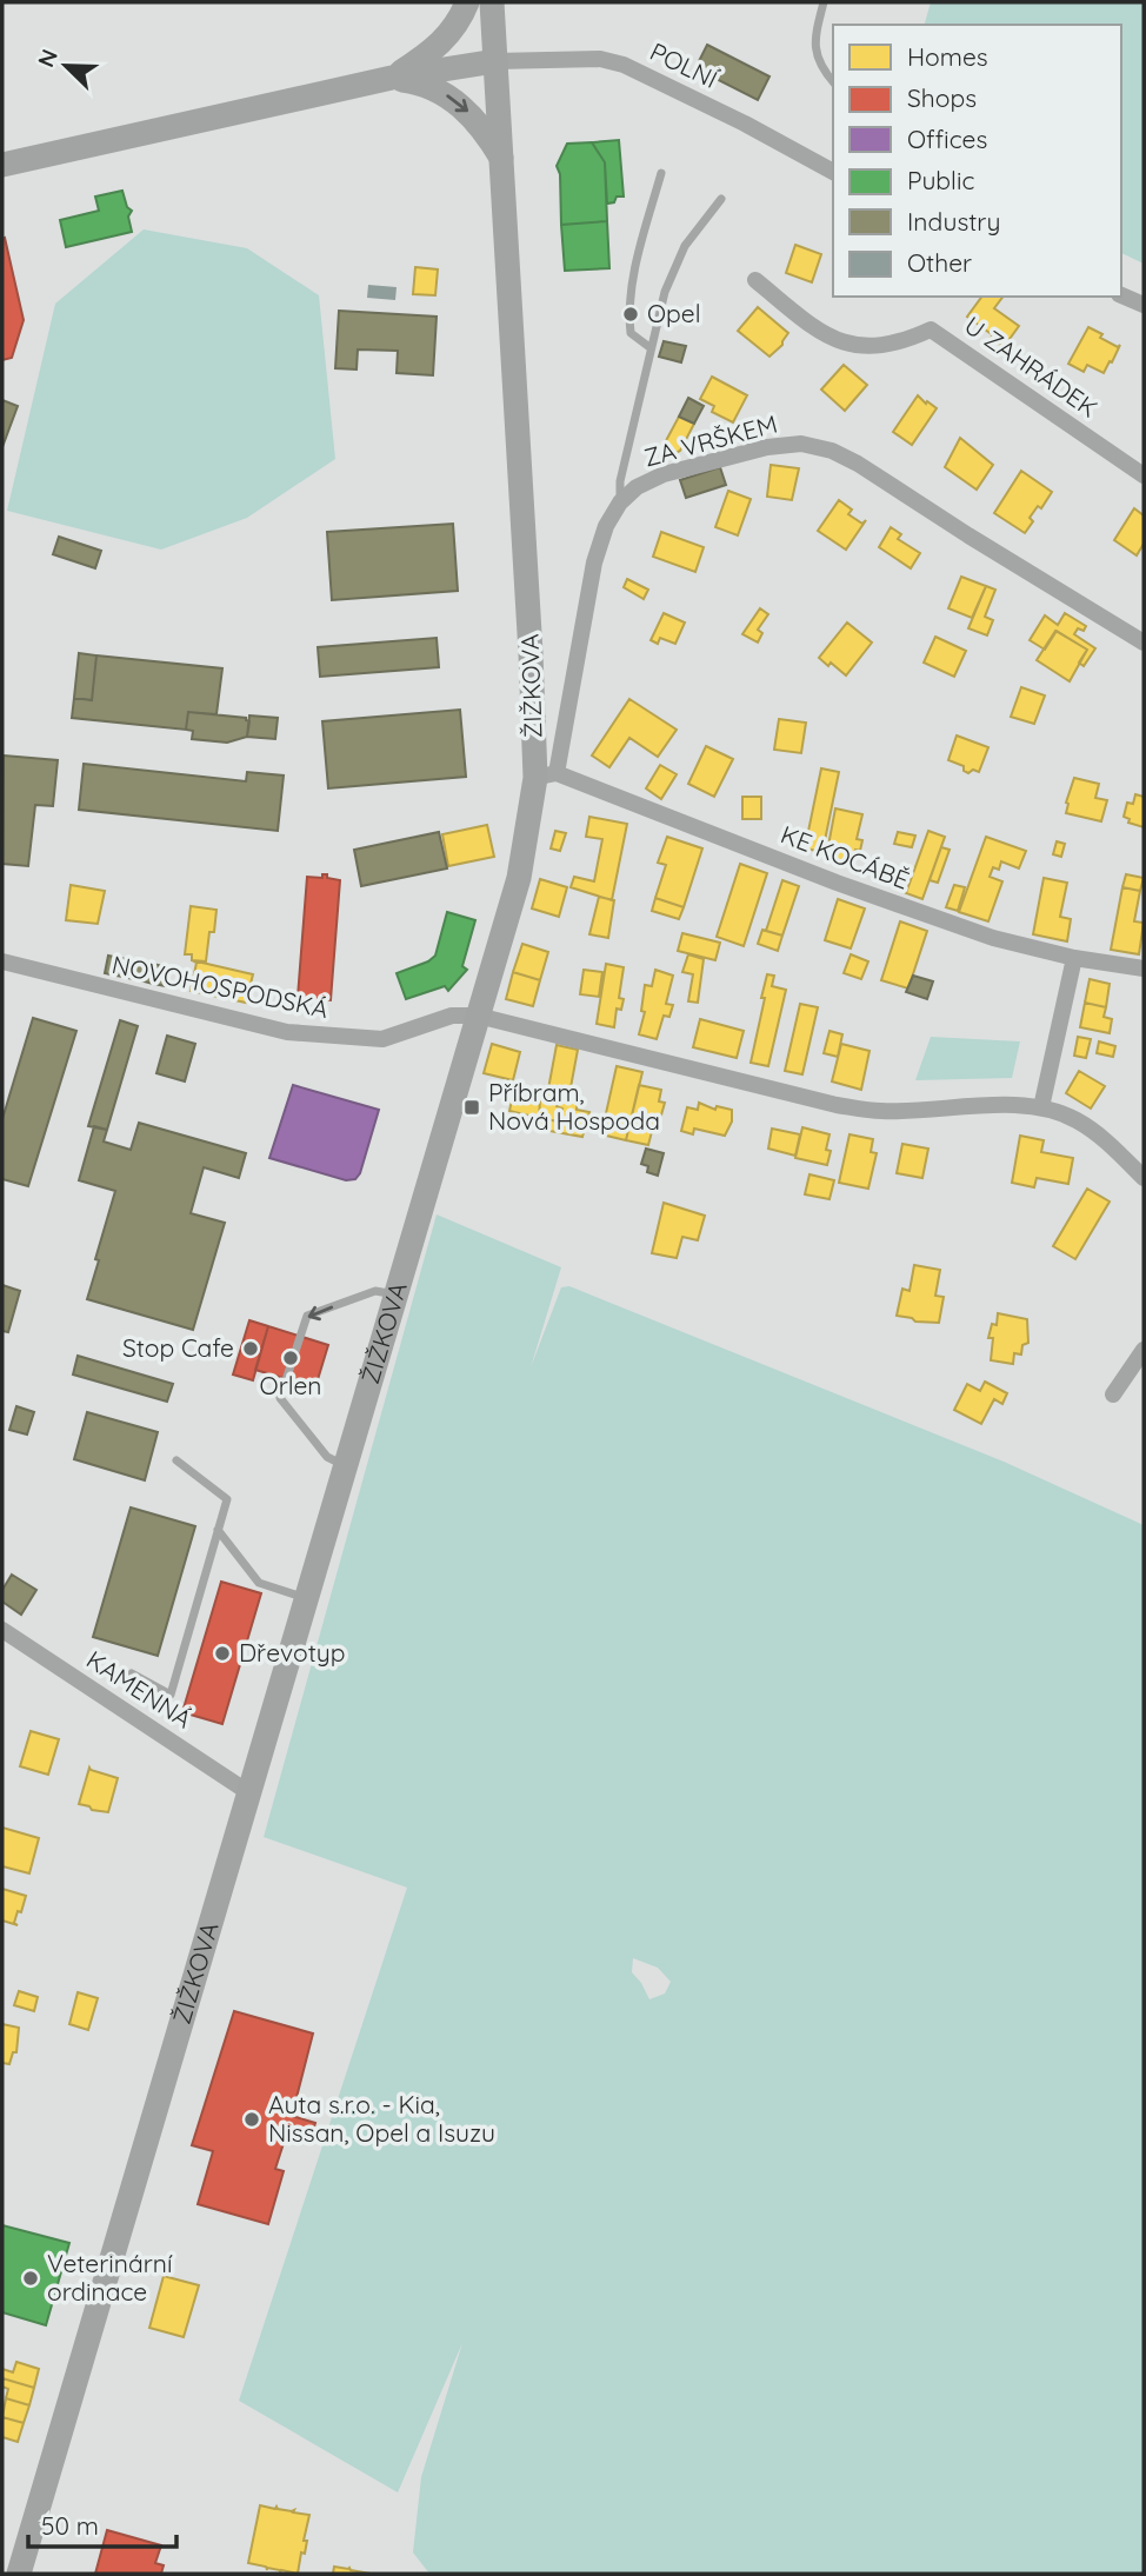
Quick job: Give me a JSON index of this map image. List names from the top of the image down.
{
  "streets": {
    "street": [
      "POLNÍ",
      "U ZAHRÁDEK",
      "ZA VRŠKEM",
      "ŽIŽKOVA",
      "KE KOCÁBĚ",
      "NOVOHOSPODSKÁ",
      "KAMENNÁ"
    ]
  },
  "crossings": [
    ["POLNÍ", "ŽIŽKOVA"],
    ["ZA VRŠKEM", "ŽIŽKOVA"],
    ["ZA VRŠKEM", "KE KOCÁBĚ"],
    ["ŽIŽKOVA", "KE KOCÁBĚ"],
    ["ŽIŽKOVA", "NOVOHOSPODSKÁ"],
    ["ŽIŽKOVA", "KAMENNÁ"]
  ],
  "places": {
    "other": [
      "Opel",
      "Stop Cafe",
      "Orlen",
      "Dřevotyp",
      "Auta s.r.o. - Kia, Nissan, Opel a Isuzu",
      "Veterinární ordinace"
    ],
    "transit": ["Příbram, Nová Hospoda"]
  },
  "legend": [
    "Homes",
    "Shops",
    "Offices",
    "Public",
    "Industry",
    "Other"
  ],
  "scale_bar": "50 m",
  "north": "top left"
}
